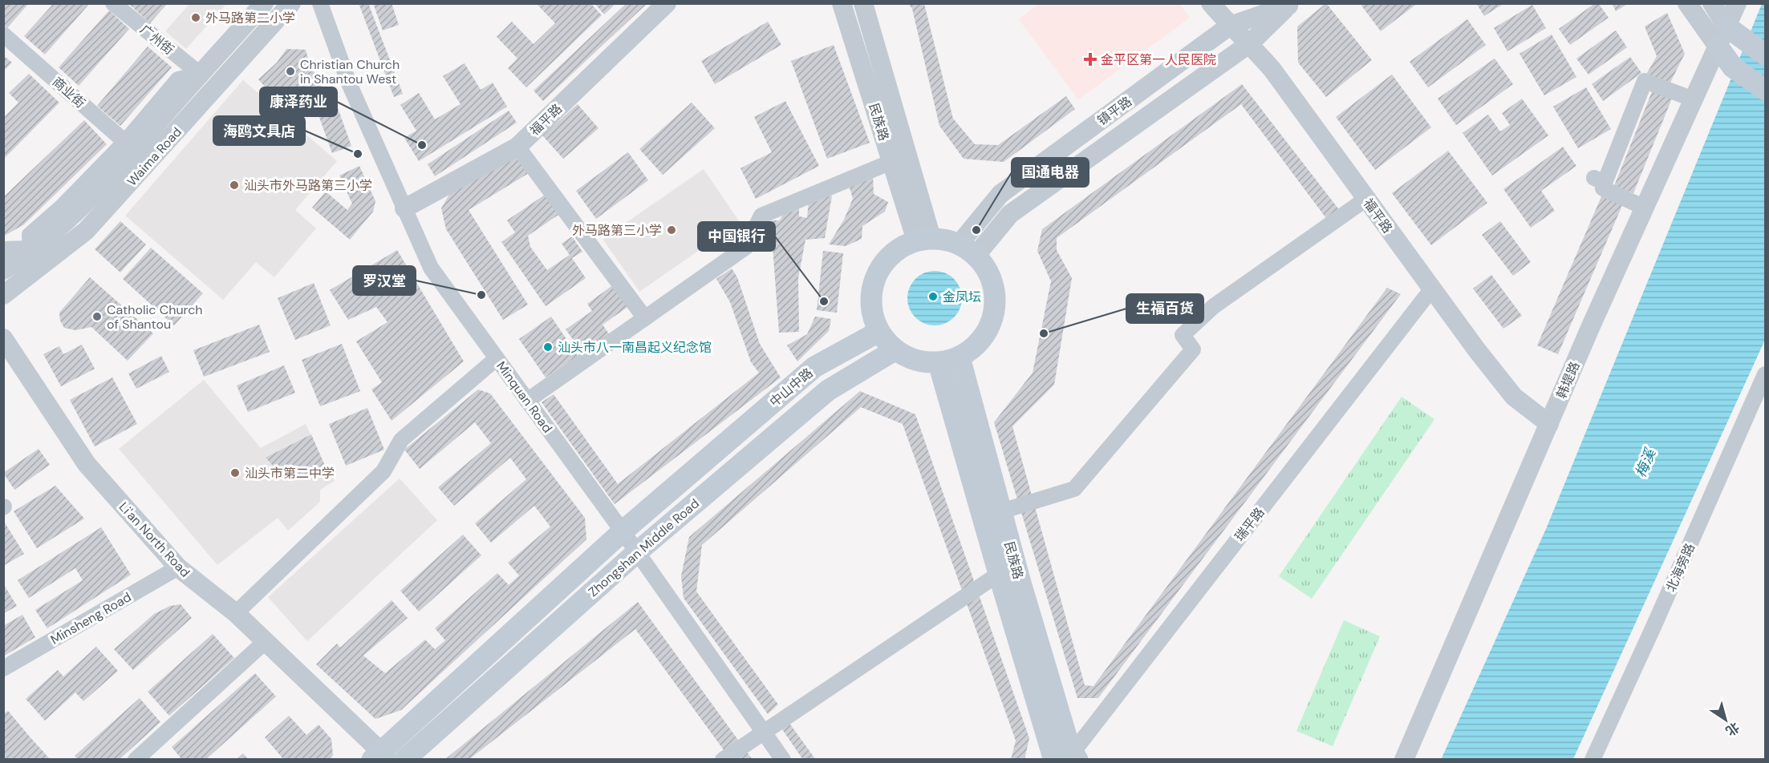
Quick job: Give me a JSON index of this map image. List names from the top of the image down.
{
  "streets": {
    "main road": ["民族路", "中山中路", "Zhongshan Middle Road"],
    "street": [
      "广州街",
      "商业街",
      "镇平路",
      "福平路",
      "Waima Road",
      "韩堤路",
      "Minquan Road",
      "瑞平路",
      "Li'an North Road",
      "北海旁路",
      "Minsheng Road"
    ]
  },
  "crossings": [
    ["广州街", "Waima Road"],
    ["商业街", "Waima Road"],
    ["镇平路", "福平路"],
    ["镇平路", "民族路"],
    ["镇平路", "中山中路"],
    ["镇平路", "Zhongshan Middle Road"],
    ["福平路", "韩堤路"],
    ["福平路", "Minquan Road"],
    ["福平路", "瑞平路"],
    ["民族路", "中山中路"],
    ["民族路", "瑞平路"],
    ["民族路", "Zhongshan Middle Road"],
    ["中山中路", "Minquan Road"],
    ["中山中路", "Zhongshan Middle Road"],
    ["Minquan Road", "Zhongshan Middle Road"],
    ["Li'an North Road", "Zhongshan Middle Road"],
    ["Li'an North Road", "Minsheng Road"]
  ],
  "water": ["梅溪"],
  "places": {
    "other": [
      "外马路第二小学",
      "Christian Church in Shantou West",
      "康泽药业",
      "海鸥文具店",
      "汕头市外马路第三小学",
      "外马路第三小学",
      "国通电器",
      "罗汉堂",
      "金凤坛",
      "中国银行",
      "Catholic Church of Shantou",
      "生福百货",
      "汕头市八一南昌起义纪念馆",
      "汕头市第二中学"
    ],
    "health": ["金平区第一人民医院"]
  },
  "north": "bottom right"
}
